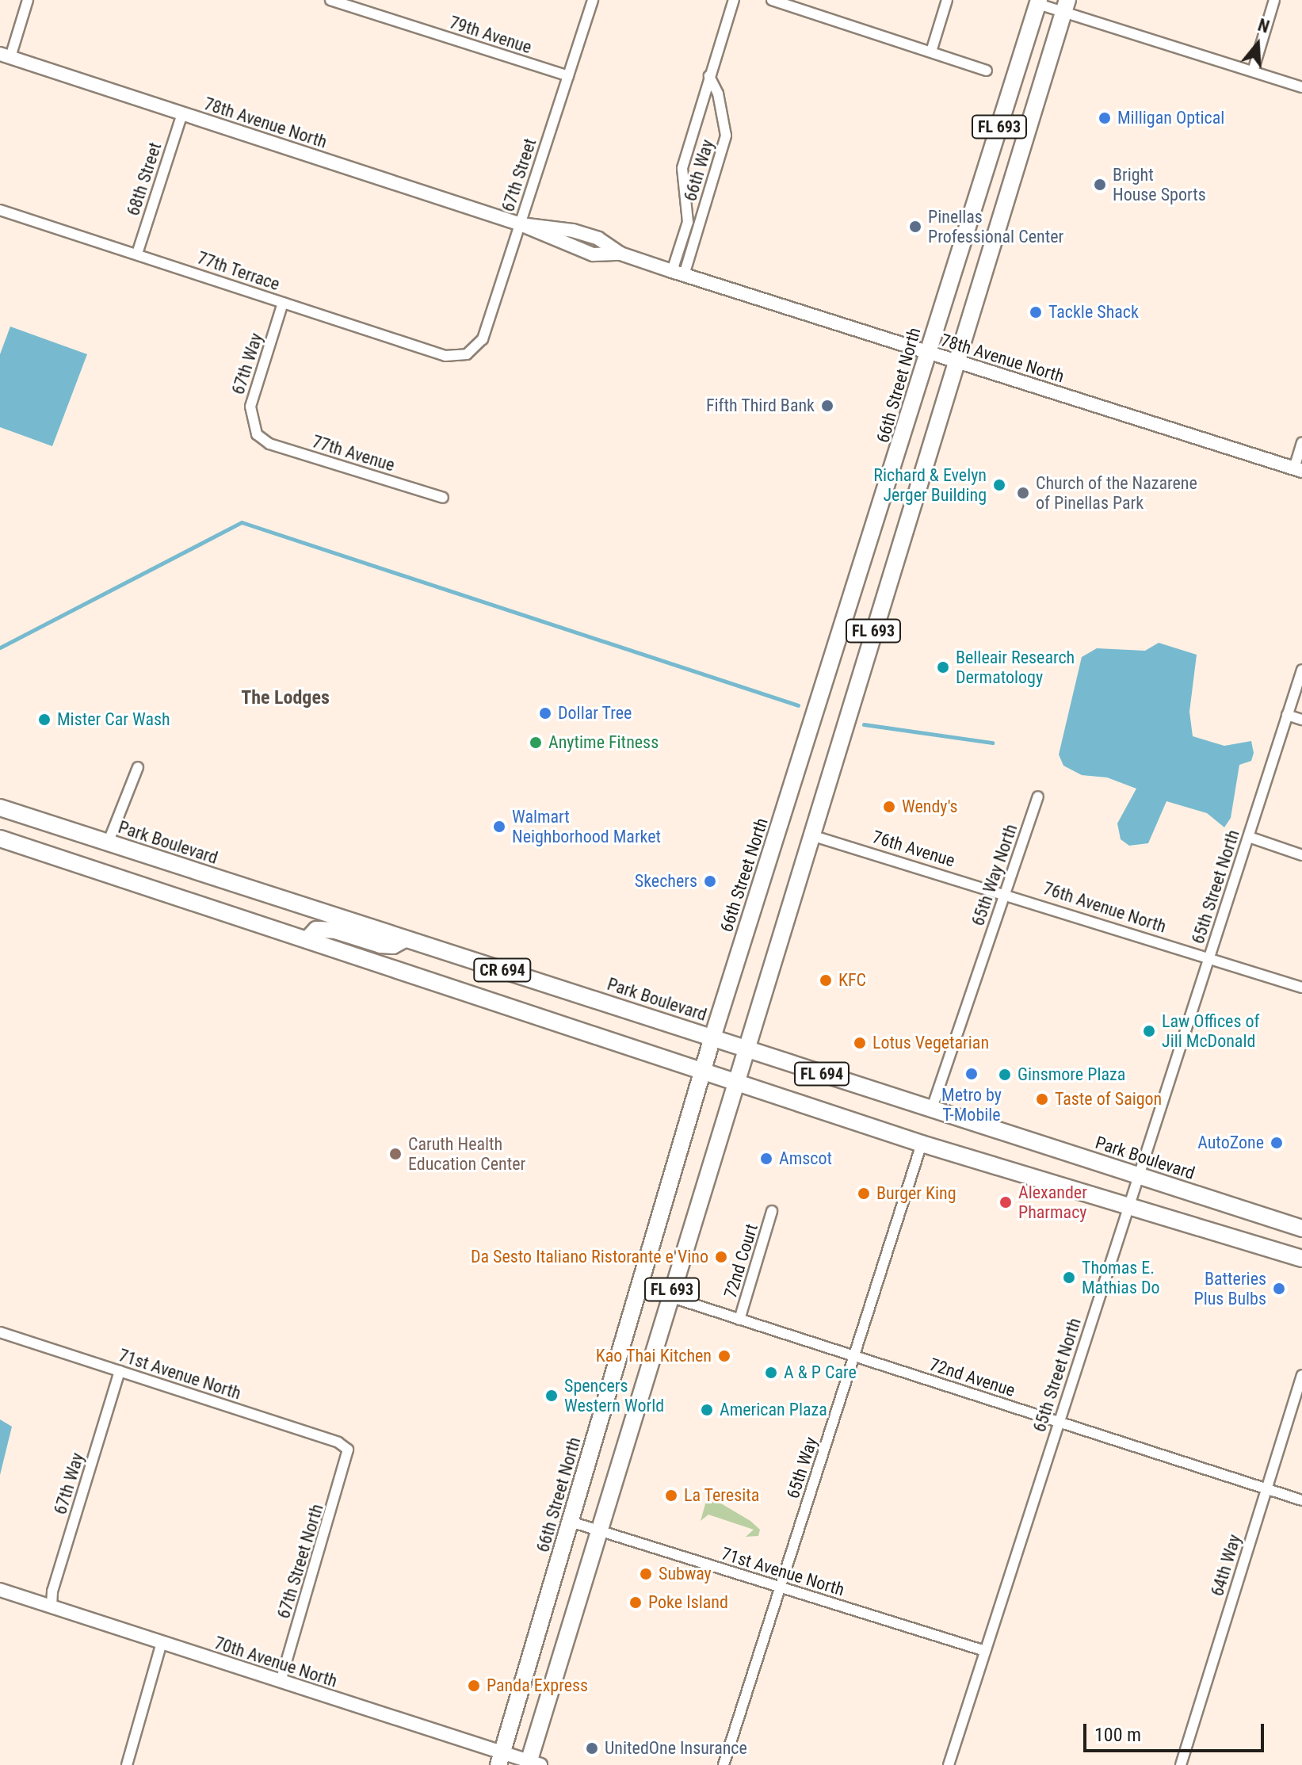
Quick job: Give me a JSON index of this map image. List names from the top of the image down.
{
  "streets": {
    "main road": [
      "FL 693",
      "66th Street North",
      "Park Boulevard",
      "CR 694",
      "FL 694"
    ],
    "street": [
      "79th Avenue",
      "78th Avenue North",
      "66th Way",
      "67th Street",
      "68th Street",
      "77th Terrace",
      "67th Way",
      "77th Avenue",
      "76th Avenue",
      "65th Way North",
      "65th Street North",
      "76th Avenue North",
      "72nd Court",
      "71st Avenue North",
      "72nd Avenue",
      "65th Way",
      "67th Street North",
      "64th Way",
      "70th Avenue North"
    ]
  },
  "crossings": [
    ["79th Avenue", "67th Street"],
    ["78th Avenue North", "FL 693"],
    ["78th Avenue North", "66th Way"],
    ["78th Avenue North", "67th Street"],
    ["78th Avenue North", "68th Street"],
    ["78th Avenue North", "66th Street North"],
    ["FL 693", "Park Boulevard"],
    ["FL 693", "76th Avenue"],
    ["FL 693", "FL 694"],
    ["FL 693", "71st Avenue North"],
    ["FL 693", "72nd Avenue"],
    ["FL 693", "70th Avenue North"],
    ["67th Street", "77th Terrace"],
    ["68th Street", "77th Terrace"],
    ["77th Terrace", "67th Way"],
    ["67th Way", "77th Avenue"],
    ["67th Way", "71st Avenue North"],
    ["67th Way", "70th Avenue North"],
    ["66th Street North", "Park Boulevard"],
    ["66th Street North", "CR 694"],
    ["66th Street North", "FL 694"],
    ["66th Street North", "71st Avenue North"],
    ["66th Street North", "70th Avenue North"],
    ["Park Boulevard", "65th Way North"],
    ["Park Boulevard", "65th Street North"],
    ["76th Avenue", "65th Way North"],
    ["76th Avenue", "76th Avenue North"],
    ["65th Way North", "76th Avenue North"],
    ["65th Street North", "76th Avenue North"],
    ["65th Street North", "FL 694"],
    ["65th Street North", "71st Avenue North"],
    ["65th Street North", "72nd Avenue"],
    ["CR 694", "FL 694"],
    ["FL 694", "65th Way"],
    ["72nd Court", "72nd Avenue"],
    ["71st Avenue North", "65th Way"],
    ["71st Avenue North", "67th Street North"],
    ["72nd Avenue", "65th Way"],
    ["72nd Avenue", "64th Way"],
    ["67th Street North", "70th Avenue North"]
  ],
  "districts": ["The Lodges"],
  "places": [
    "Milligan Optical",
    "Bright House Sports",
    "Pinellas Professional Center",
    "Tackle Shack",
    "Fifth Third Bank",
    "Richard & Evelyn Jerger Building",
    "Church of the Nazarene of Pinellas Park",
    "Belleair Research Dermatology",
    "Dollar Tree",
    "Mister Car Wash",
    "Anytime Fitness",
    "Wendy's",
    "Walmart Neighborhood Market",
    "Skechers",
    "KFC",
    "Law Offices of Jill McDonald",
    "Lotus Vegetarian",
    "Metro by T-Mobile",
    "Ginsmore Plaza",
    "Taste of Saigon",
    "AutoZone",
    "Caruth Health Education Center",
    "Amscot",
    "Burger King",
    "Alexander Pharmacy",
    "Da Sesto Italiano Ristorante e Vino",
    "Thomas E. Mathias Do",
    "Batteries Plus Bulbs",
    "Kao Thai Kitchen",
    "A & P Care",
    "Spencers Western World",
    "American Plaza",
    "La Teresita",
    "Subway",
    "Poke Island",
    "Panda Express",
    "UnitedOne Insurance"
  ],
  "scale_bar": "100 m",
  "north": "top"
}
